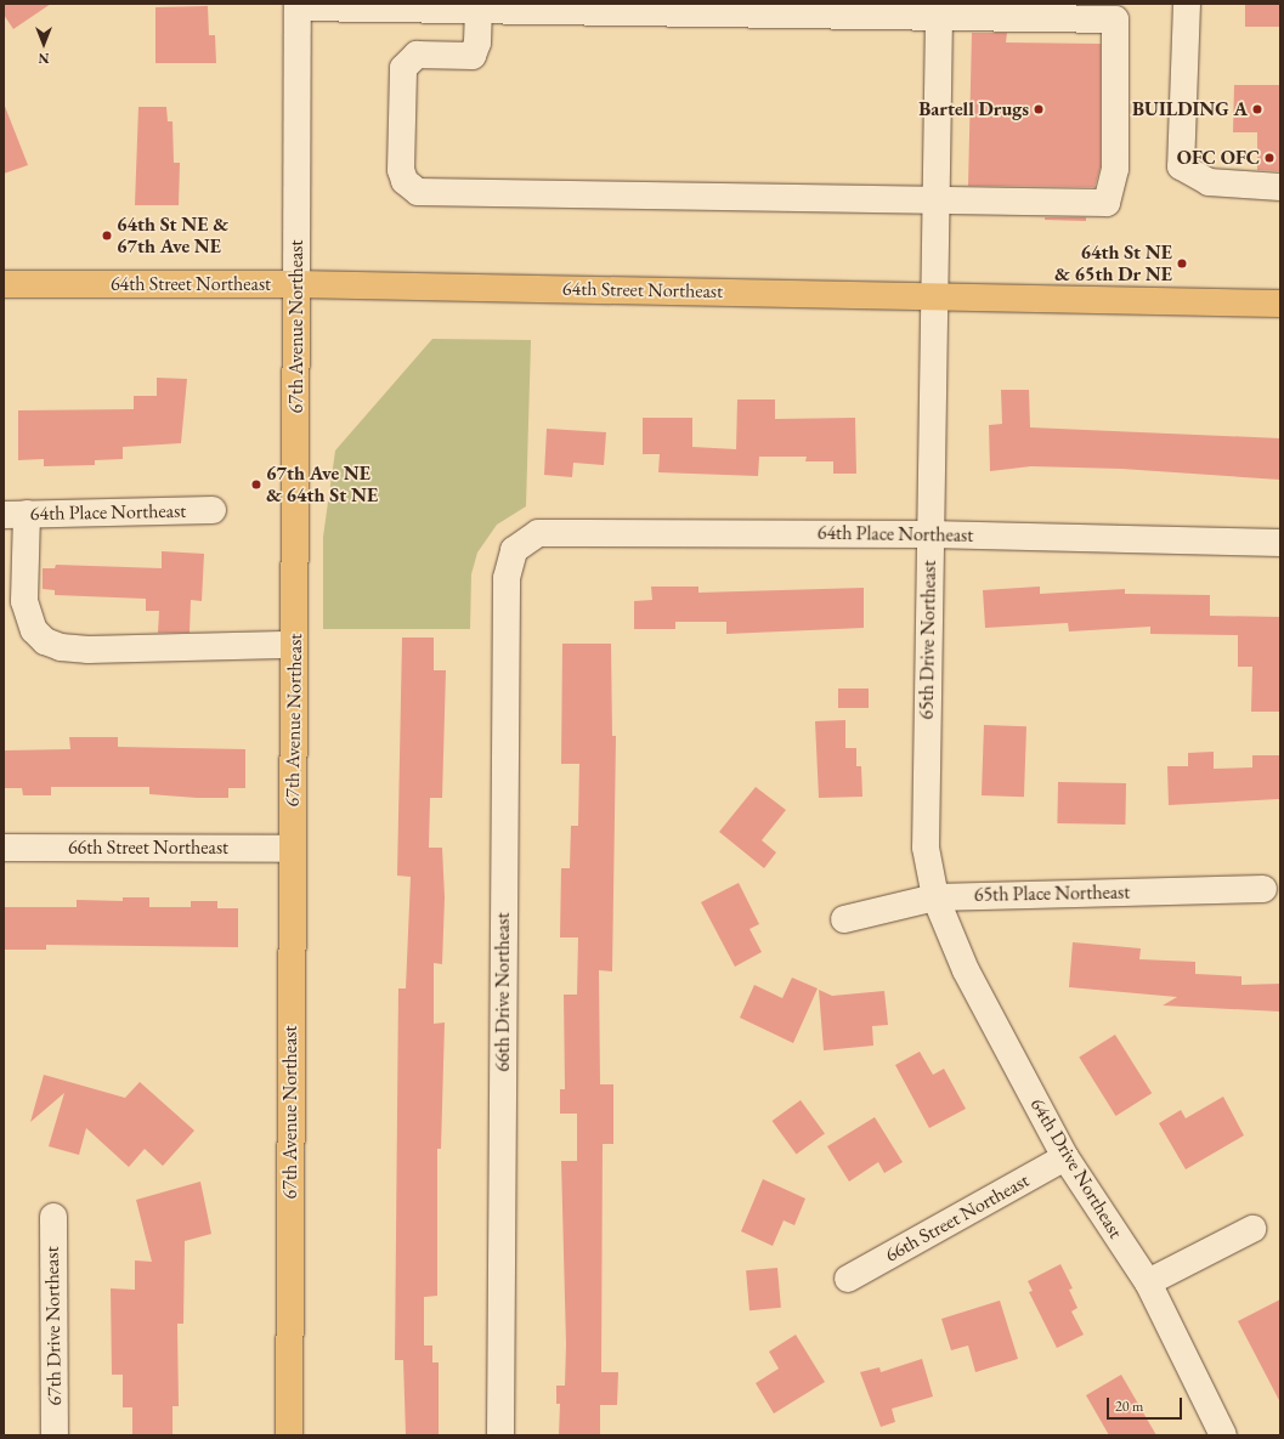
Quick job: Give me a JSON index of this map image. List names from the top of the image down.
{
  "streets": {
    "main road": ["64th Street Northeast", "67th Avenue Northeast"],
    "street": [
      "64th Place Northeast",
      "65th Drive Northeast",
      "66th Street Northeast",
      "65th Place Northeast",
      "66th Drive Northeast",
      "64th Drive Northeast",
      "67th Drive Northeast"
    ]
  },
  "crossings": [
    ["64th Street Northeast", "67th Avenue Northeast"],
    ["64th Street Northeast", "65th Drive Northeast"],
    ["67th Avenue Northeast", "66th Street Northeast"],
    ["64th Place Northeast", "65th Drive Northeast"],
    ["64th Place Northeast", "66th Drive Northeast"],
    ["65th Drive Northeast", "65th Place Northeast"],
    ["65th Drive Northeast", "64th Drive Northeast"],
    ["66th Street Northeast", "64th Drive Northeast"],
    ["65th Place Northeast", "64th Drive Northeast"]
  ],
  "places": [
    "Bartell Drugs",
    "BUILDING A",
    "OFC OFC",
    "64th St NE & 67th Ave NE",
    "64th St NE & 65th Dr NE",
    "67th Ave NE & 64th St NE"
  ],
  "scale_bar": "20 m",
  "north": "bottom"
}
